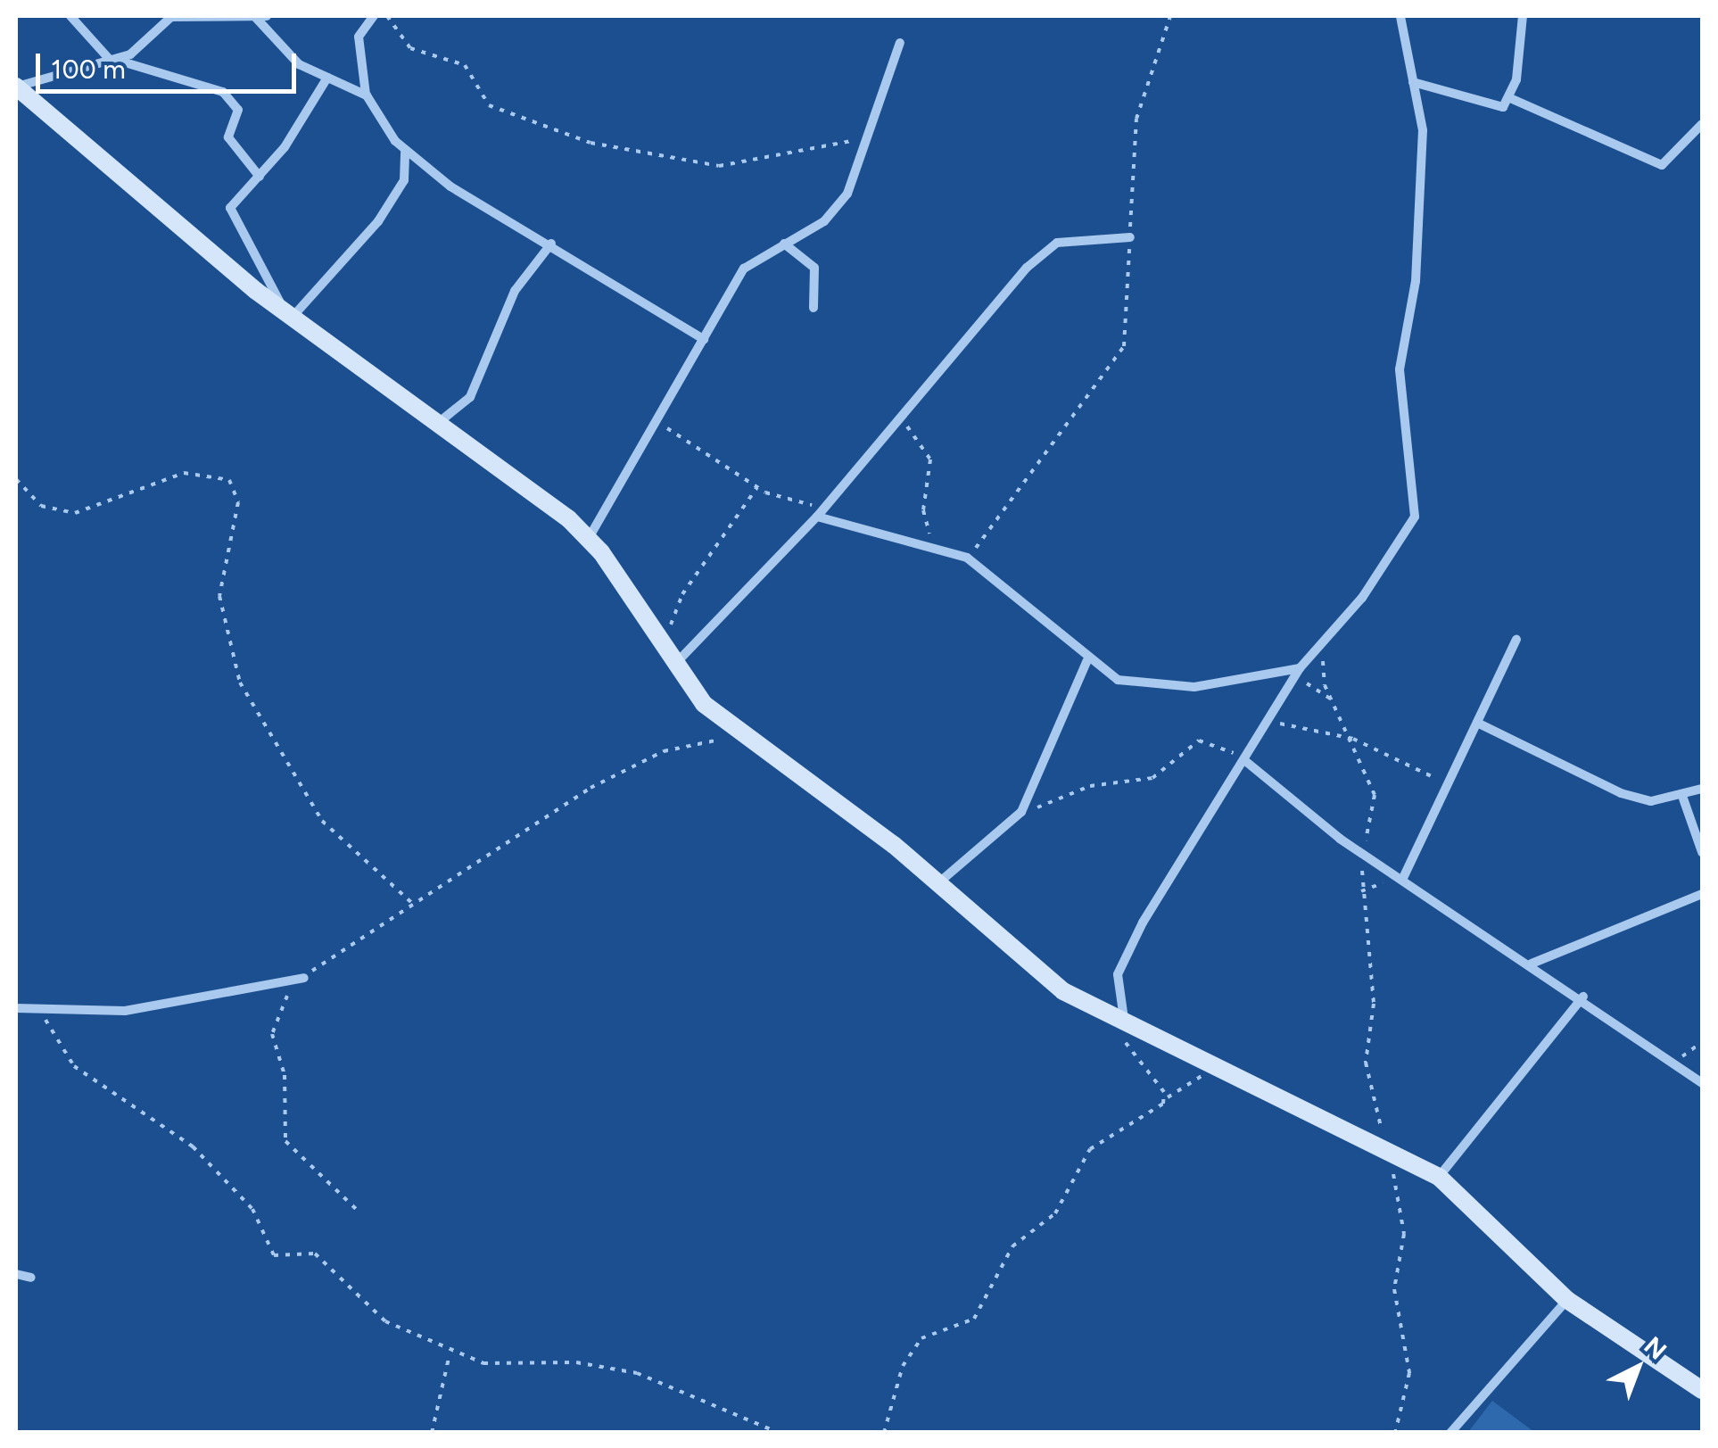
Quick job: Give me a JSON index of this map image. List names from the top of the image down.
{
  "scale_bar": "100 m",
  "north": "top right"
}
